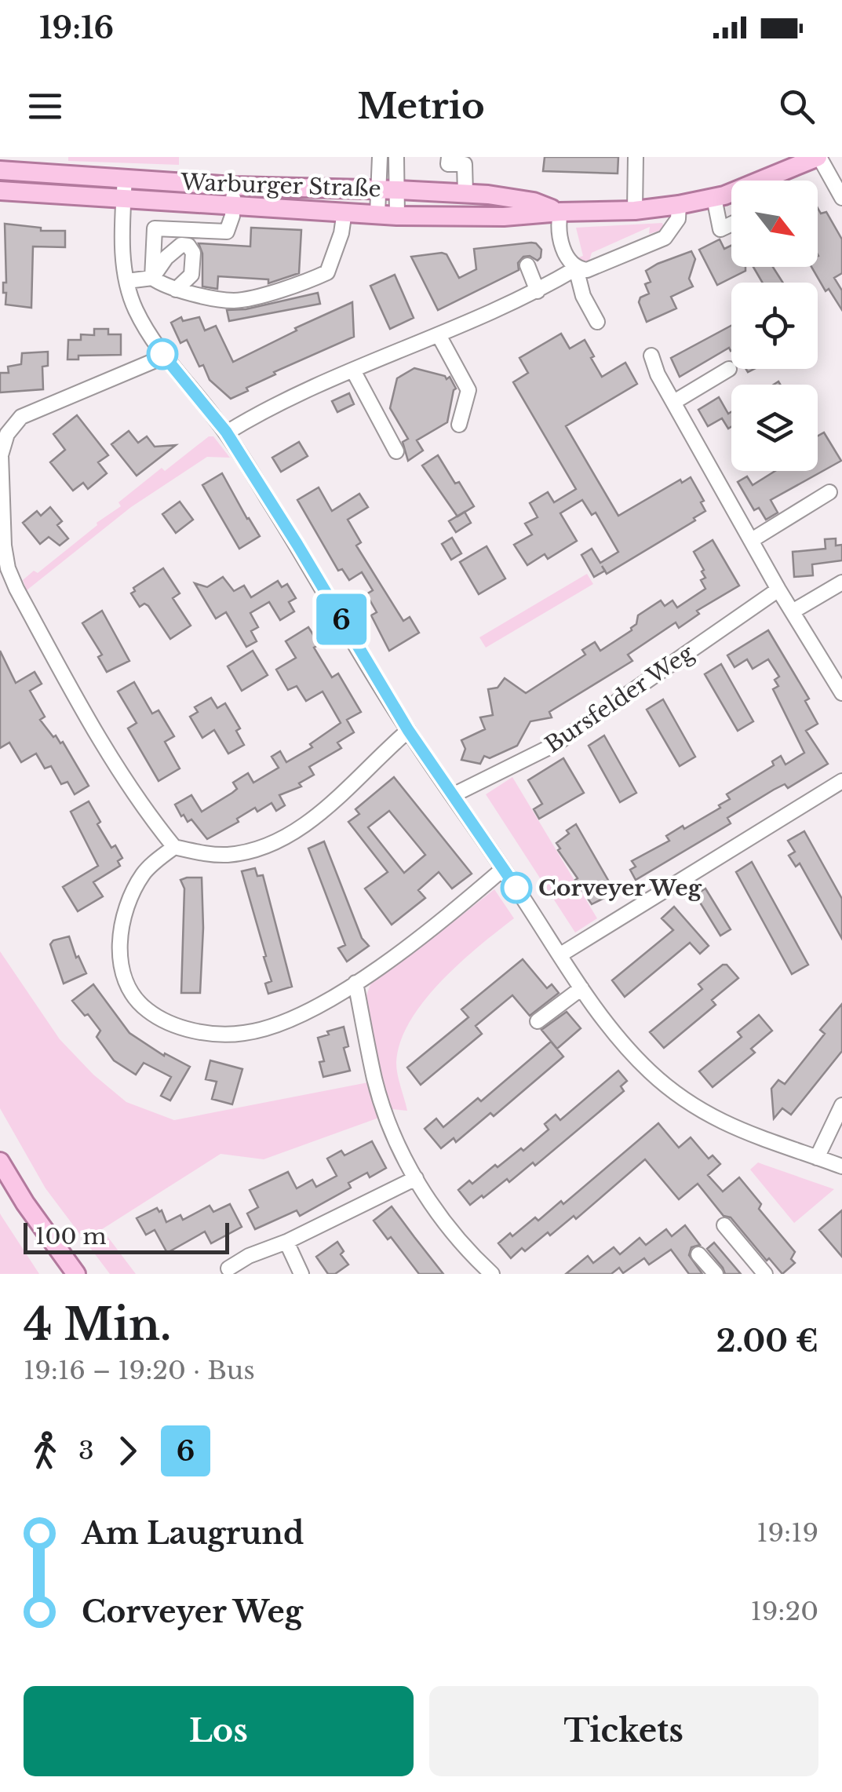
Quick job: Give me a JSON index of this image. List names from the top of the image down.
{
  "streets": {
    "main road": ["Warburger Straße"],
    "street": ["Bursfelder Weg"]
  },
  "places": ["Corveyer Weg"],
  "lines": ["bus line 6"],
  "scale_bar": "100 m",
  "north": "bottom right",
  "page": {
    "status": "19:16",
    "header": "Metrio",
    "on_map": "6",
    "scale": "100 m",
    "heading": ["4 Min.", "19:16 – 19:20 · Bus", "2.00 €"],
    "legs": ["3", "6"],
    "list": [
      {
        "name": "Am Laugrund",
        "value": "19:19"
      },
      {
        "name": "Corveyer Weg",
        "value": "19:20"
      }
    ],
    "buttons": ["Los", "Tickets"]
  }
}
